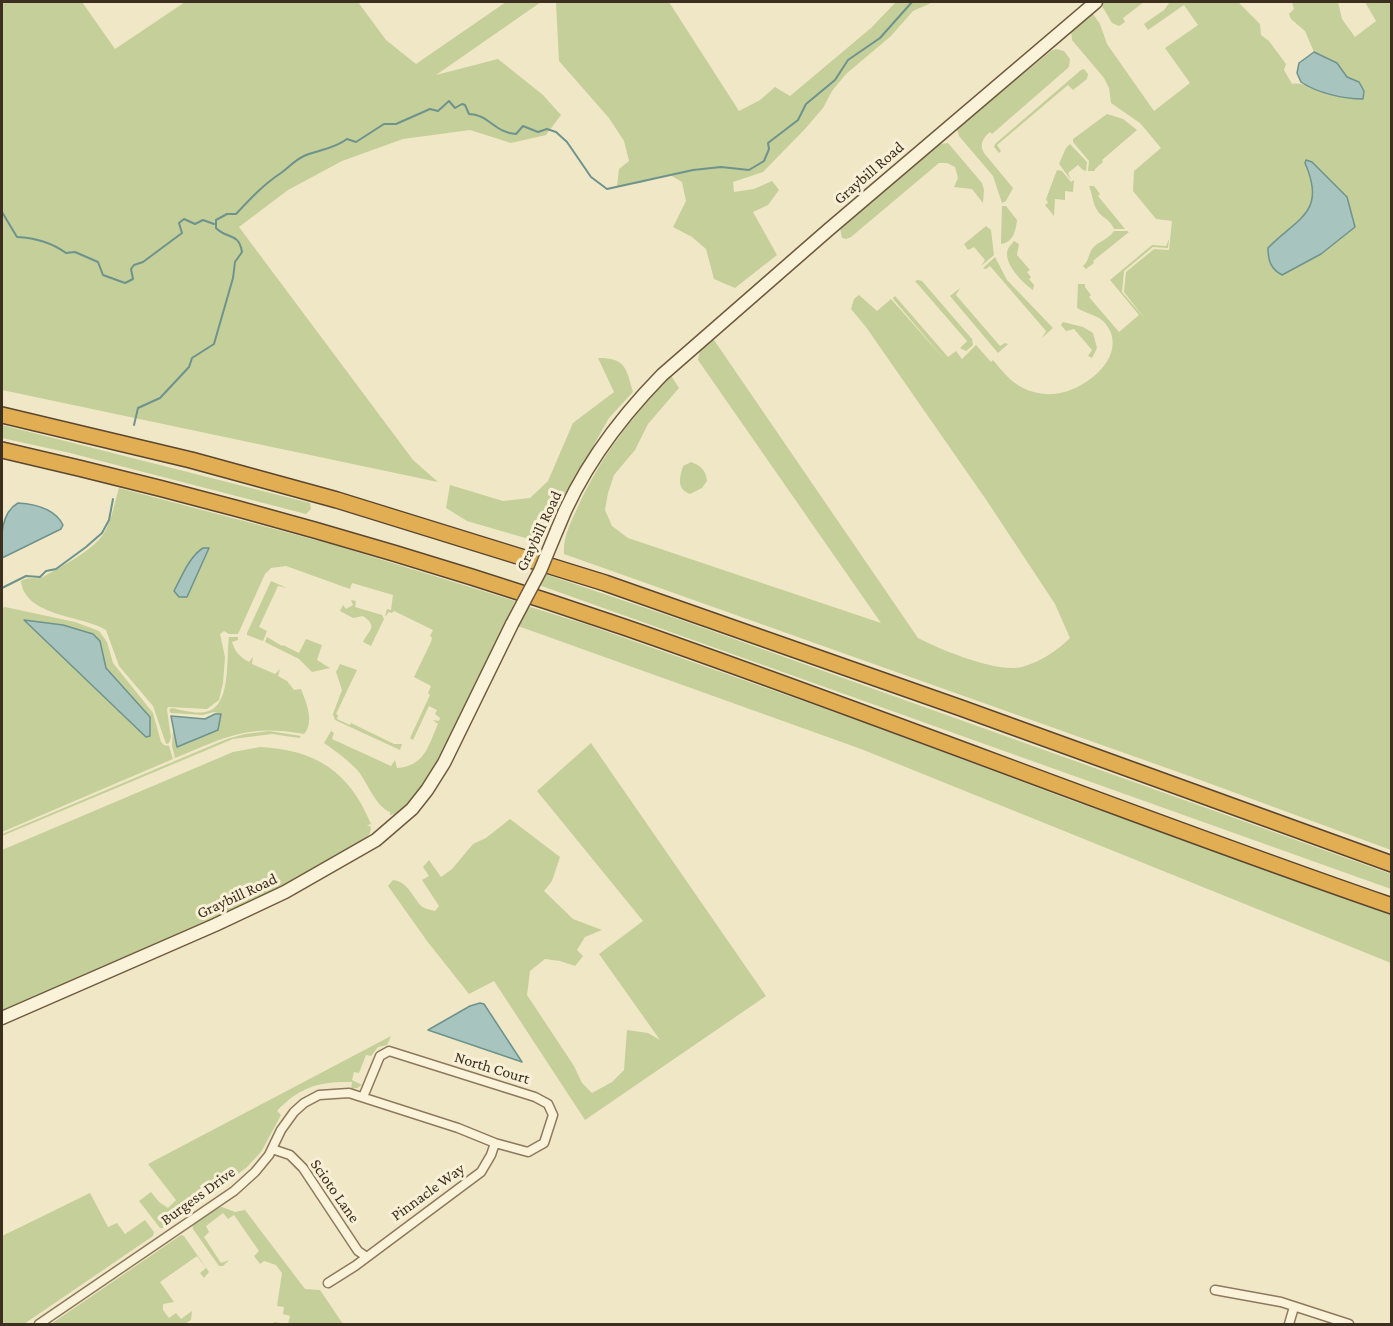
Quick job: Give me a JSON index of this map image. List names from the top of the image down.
{
  "streets": {
    "street": [
      "Graybill Road",
      "North Court",
      "Scioto Lane",
      "Pinnacle Way",
      "Burgess Drive"
    ]
  },
  "crossings": [
    ["North Court", "Pinnacle Way"],
    ["North Court", "Burgess Drive"],
    ["Scioto Lane", "Pinnacle Way"],
    ["Scioto Lane", "Burgess Drive"],
    ["Pinnacle Way", "Burgess Drive"]
  ]
}
